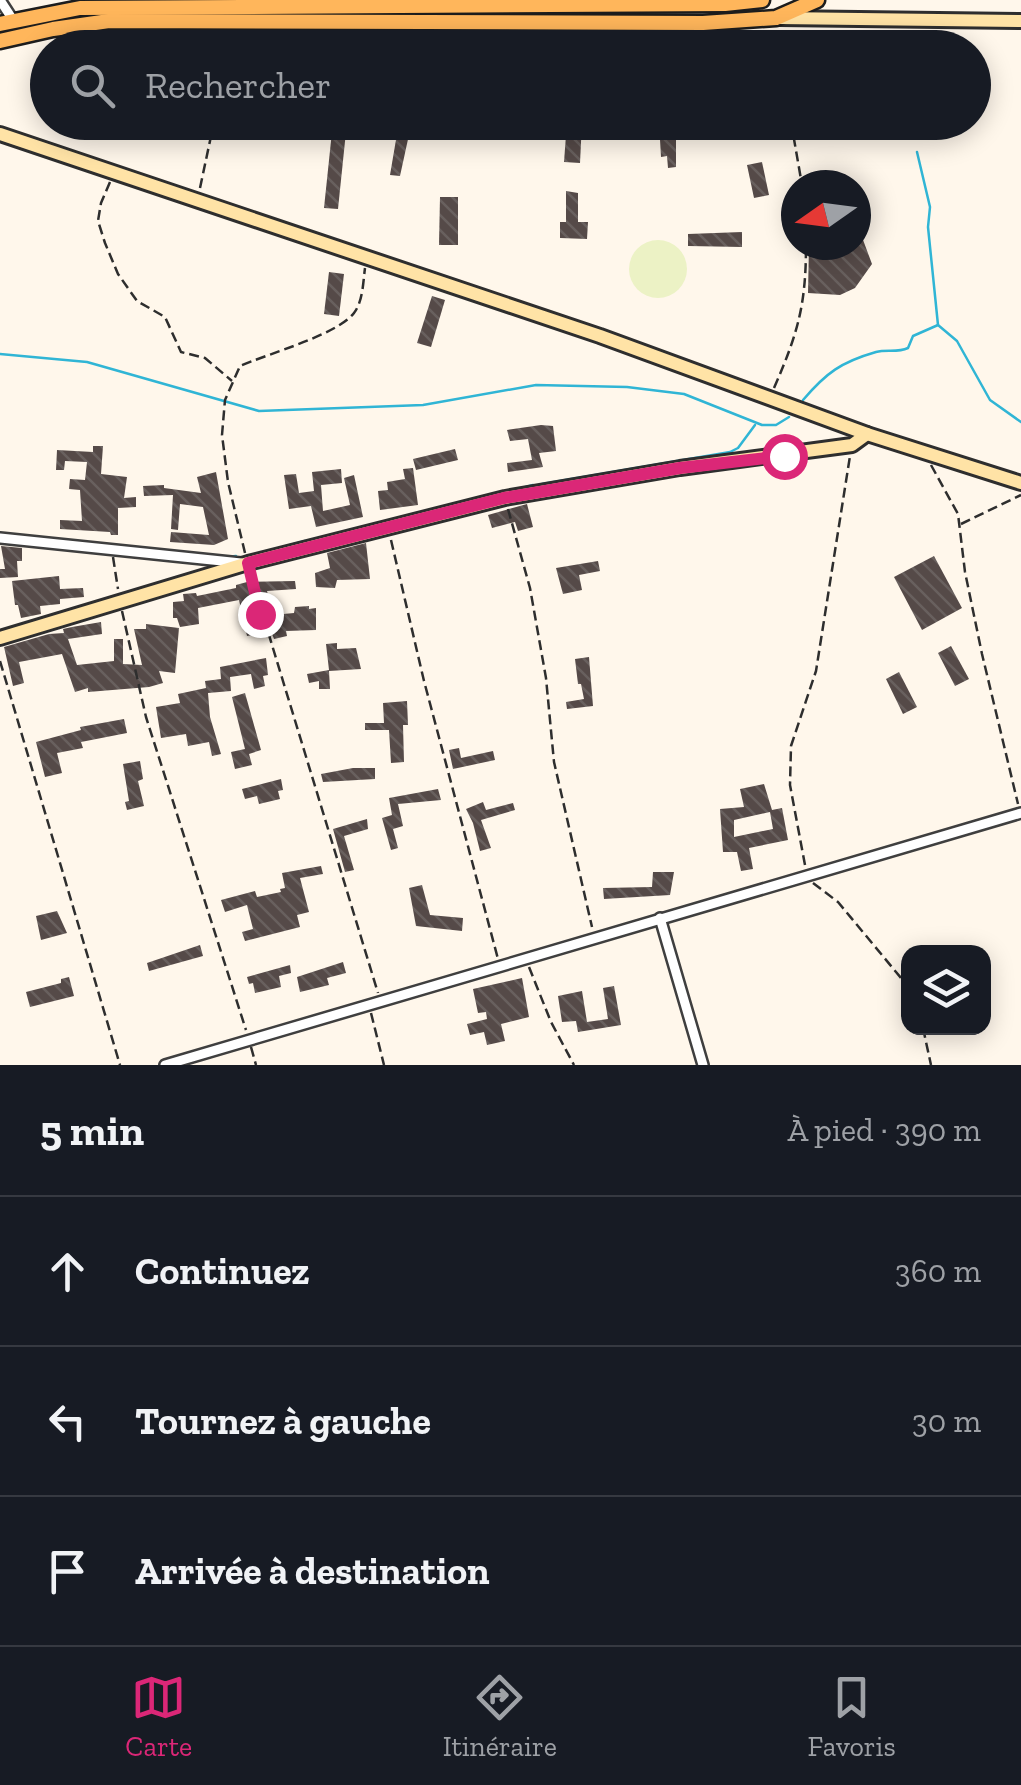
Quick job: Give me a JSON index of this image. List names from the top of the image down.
{
  "north": "left",
  "page": {
    "search": "Rechercher",
    "heading": ["5 min", "À pied · 390 m"],
    "list": [
      ["Continuez", "360 m"],
      ["Tournez à gauche", "30 m"],
      "Arrivée à destination"
    ],
    "nav": ["Carte", "Itinéraire", "Favoris"]
  }
}
